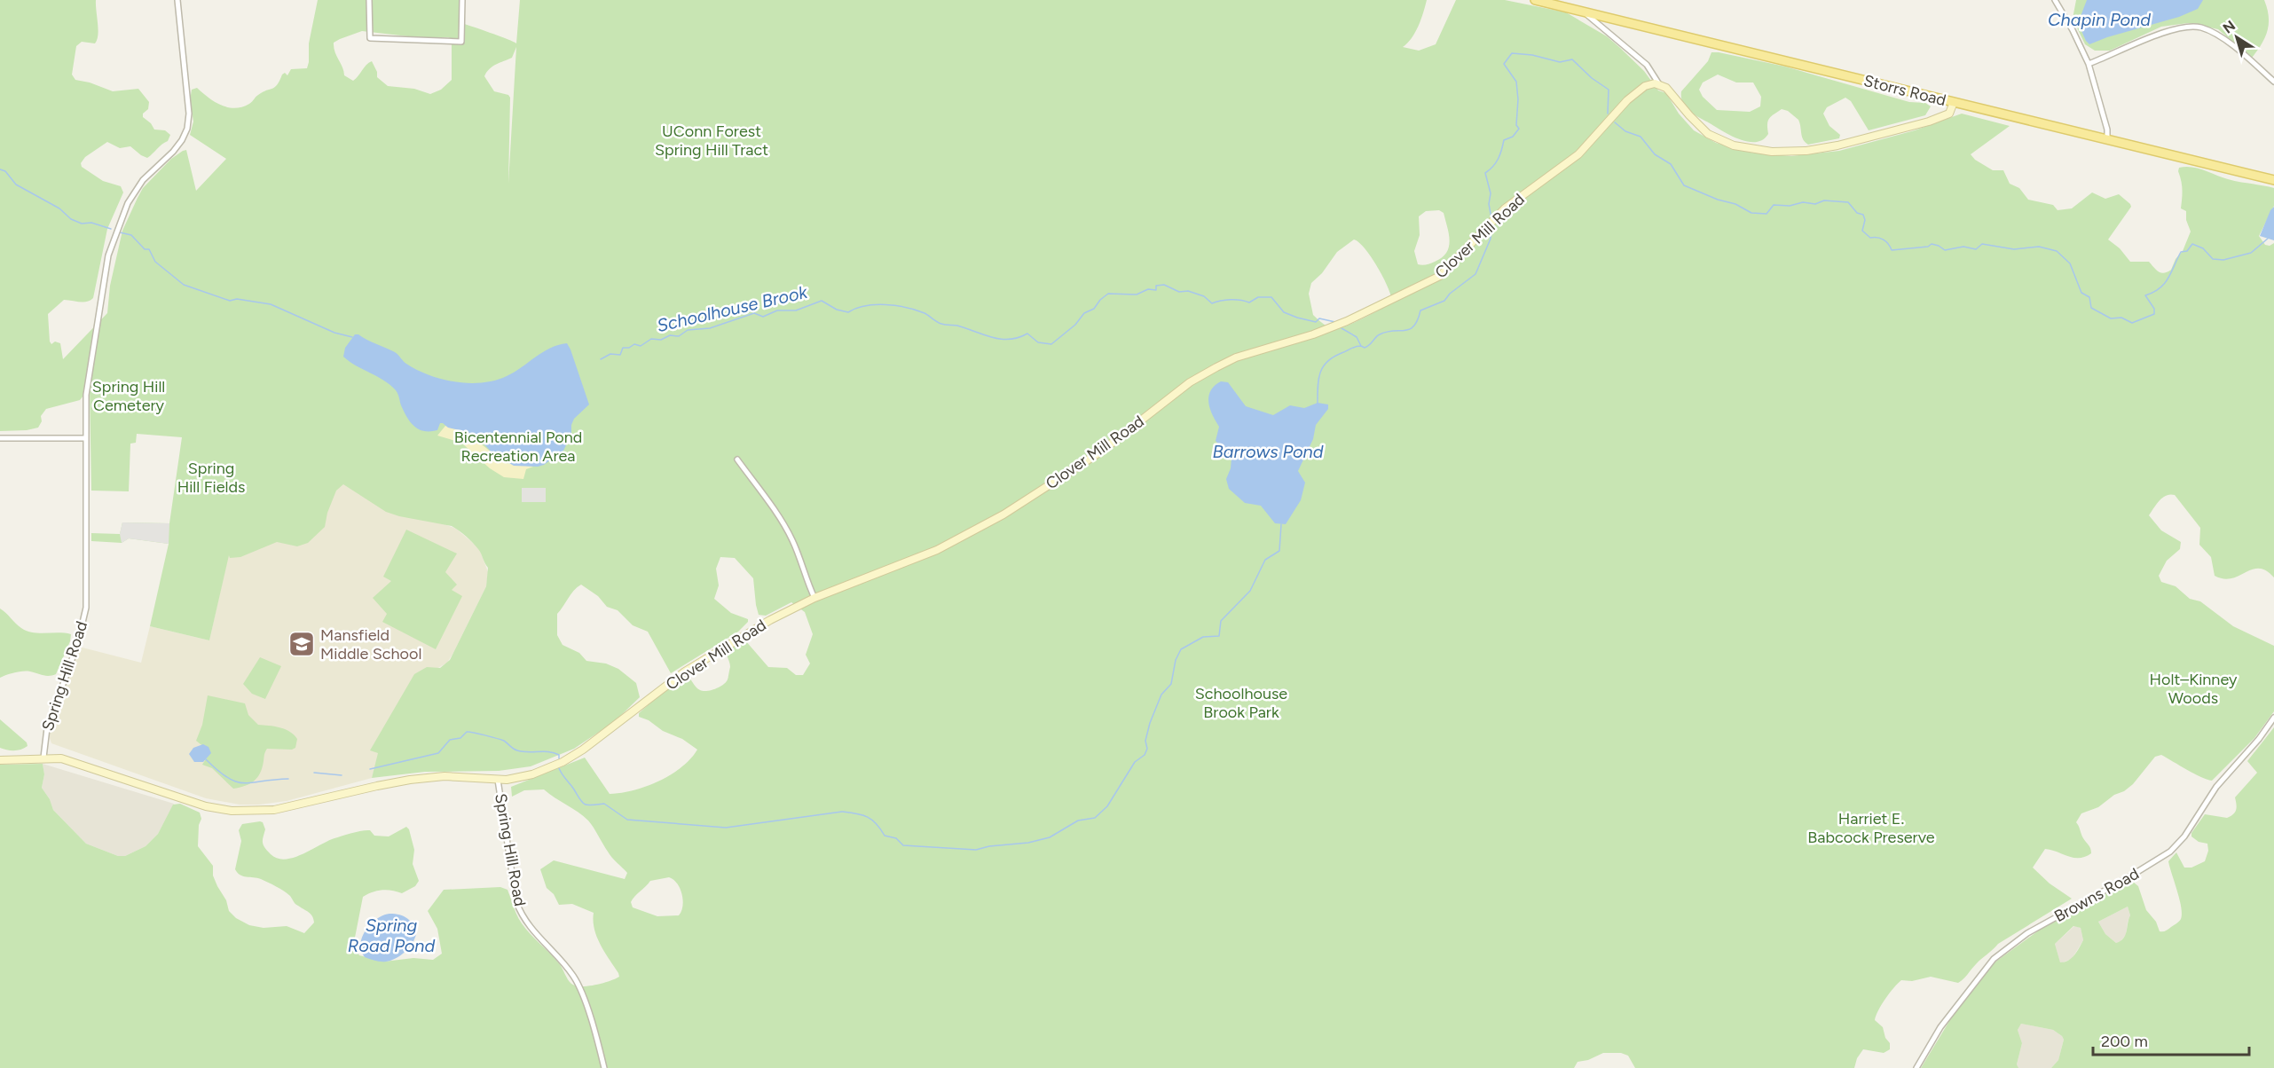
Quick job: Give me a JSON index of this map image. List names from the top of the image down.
{
  "streets": {
    "main road": ["Storrs Road"],
    "street": ["Clover Mill Road", "Spring Hill Road", "Browns Road"]
  },
  "crossings": [
    ["Clover Mill Road", "Spring Hill Road"]
  ],
  "water": [
    "Chapin Pond",
    "Schoolhouse Brook",
    "Barrows Pond",
    "Spring Road Pond"
  ],
  "parks": [
    "UConn Forest Spring Hill Tract",
    "Spring Hill Cemetery",
    "Bicentennial Pond Recreation Area",
    "Spring Hill Fields",
    "Holt–Kinney Woods",
    "Schoolhouse Brook Park",
    "Harriet E. Babcock Preserve"
  ],
  "places": {
    "school or university": ["Mansfield Middle School"]
  },
  "scale_bar": "200 m",
  "north": "top left"
}
